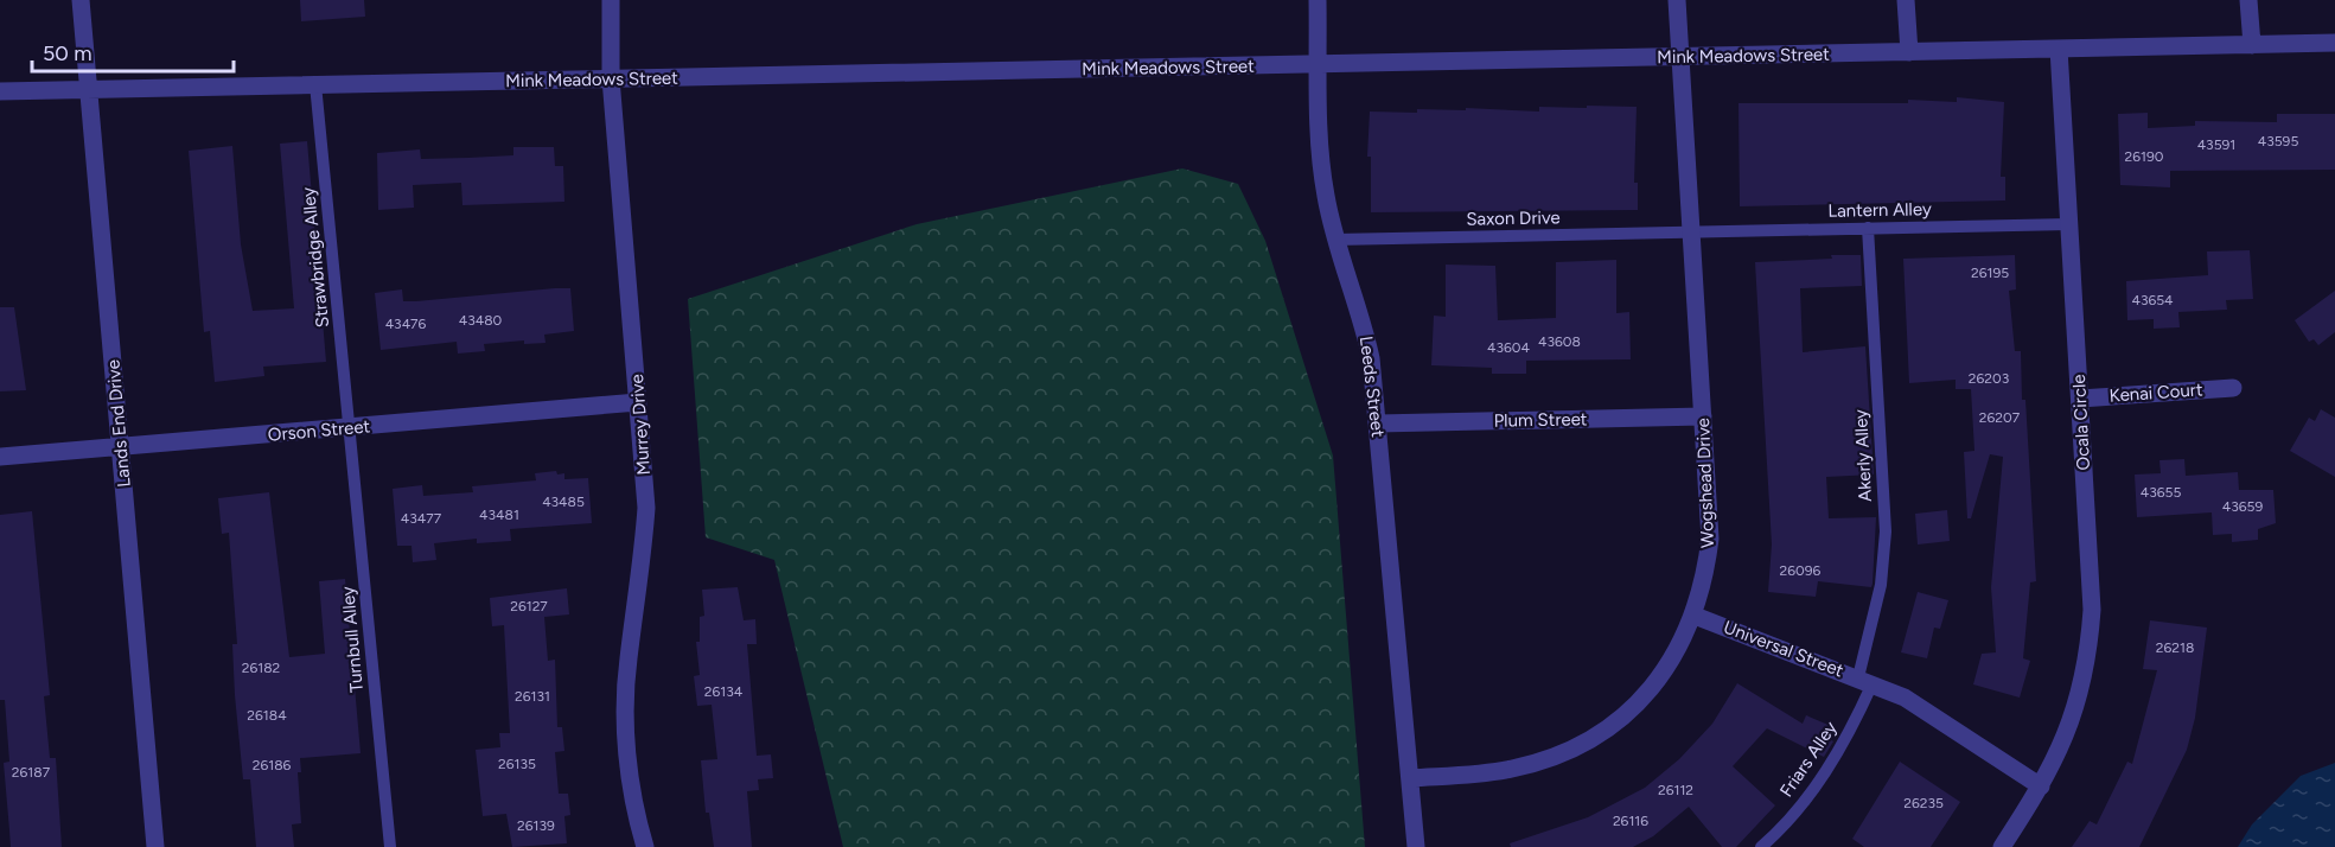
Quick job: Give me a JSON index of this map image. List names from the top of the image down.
{
  "streets": {
    "street": [
      "Mink Meadows Street",
      "Leeds Street",
      "Kenai Court",
      "Plum Street",
      "Ocala Circle",
      "Lands End Drive",
      "Murrey Drive",
      "Orson Street",
      "Wogshead Drive",
      "Universal Street"
    ],
    "lane": [
      "Lantern Alley",
      "Saxon Drive",
      "Strawbridge Alley",
      "Akerly Alley",
      "Turnbull Alley",
      "Friars Alley"
    ]
  },
  "crossings": [
    ["Mink Meadows Street", "Strawbridge Alley"],
    ["Mink Meadows Street", "Leeds Street"],
    ["Mink Meadows Street", "Ocala Circle"],
    ["Mink Meadows Street", "Lands End Drive"],
    ["Mink Meadows Street", "Murrey Drive"],
    ["Mink Meadows Street", "Wogshead Drive"],
    ["Lantern Alley", "Saxon Drive"],
    ["Lantern Alley", "Ocala Circle"],
    ["Lantern Alley", "Akerly Alley"],
    ["Lantern Alley", "Wogshead Drive"],
    ["Saxon Drive", "Leeds Street"],
    ["Saxon Drive", "Wogshead Drive"],
    ["Strawbridge Alley", "Orson Street"],
    ["Strawbridge Alley", "Turnbull Alley"],
    ["Leeds Street", "Plum Street"],
    ["Leeds Street", "Wogshead Drive"],
    ["Kenai Court", "Ocala Circle"],
    ["Plum Street", "Wogshead Drive"],
    ["Lands End Drive", "Orson Street"],
    ["Murrey Drive", "Orson Street"],
    ["Orson Street", "Turnbull Alley"],
    ["Akerly Alley", "Universal Street"],
    ["Akerly Alley", "Friars Alley"],
    ["Wogshead Drive", "Universal Street"],
    ["Universal Street", "Friars Alley"]
  ],
  "house_numbers": [
    "43595",
    "43591",
    "26190",
    "26195",
    "43654",
    "43480",
    "43476",
    "43608",
    "43604",
    "26203",
    "26207",
    "43655",
    "43485",
    "43659",
    "43481",
    "43477",
    "26096",
    "26127",
    "26218",
    "26182",
    "26134",
    "26131",
    "26184",
    "26135",
    "26186",
    "26187",
    "26112",
    "26235",
    "26116",
    "26139"
  ],
  "scale_bar": "50 m"
}
